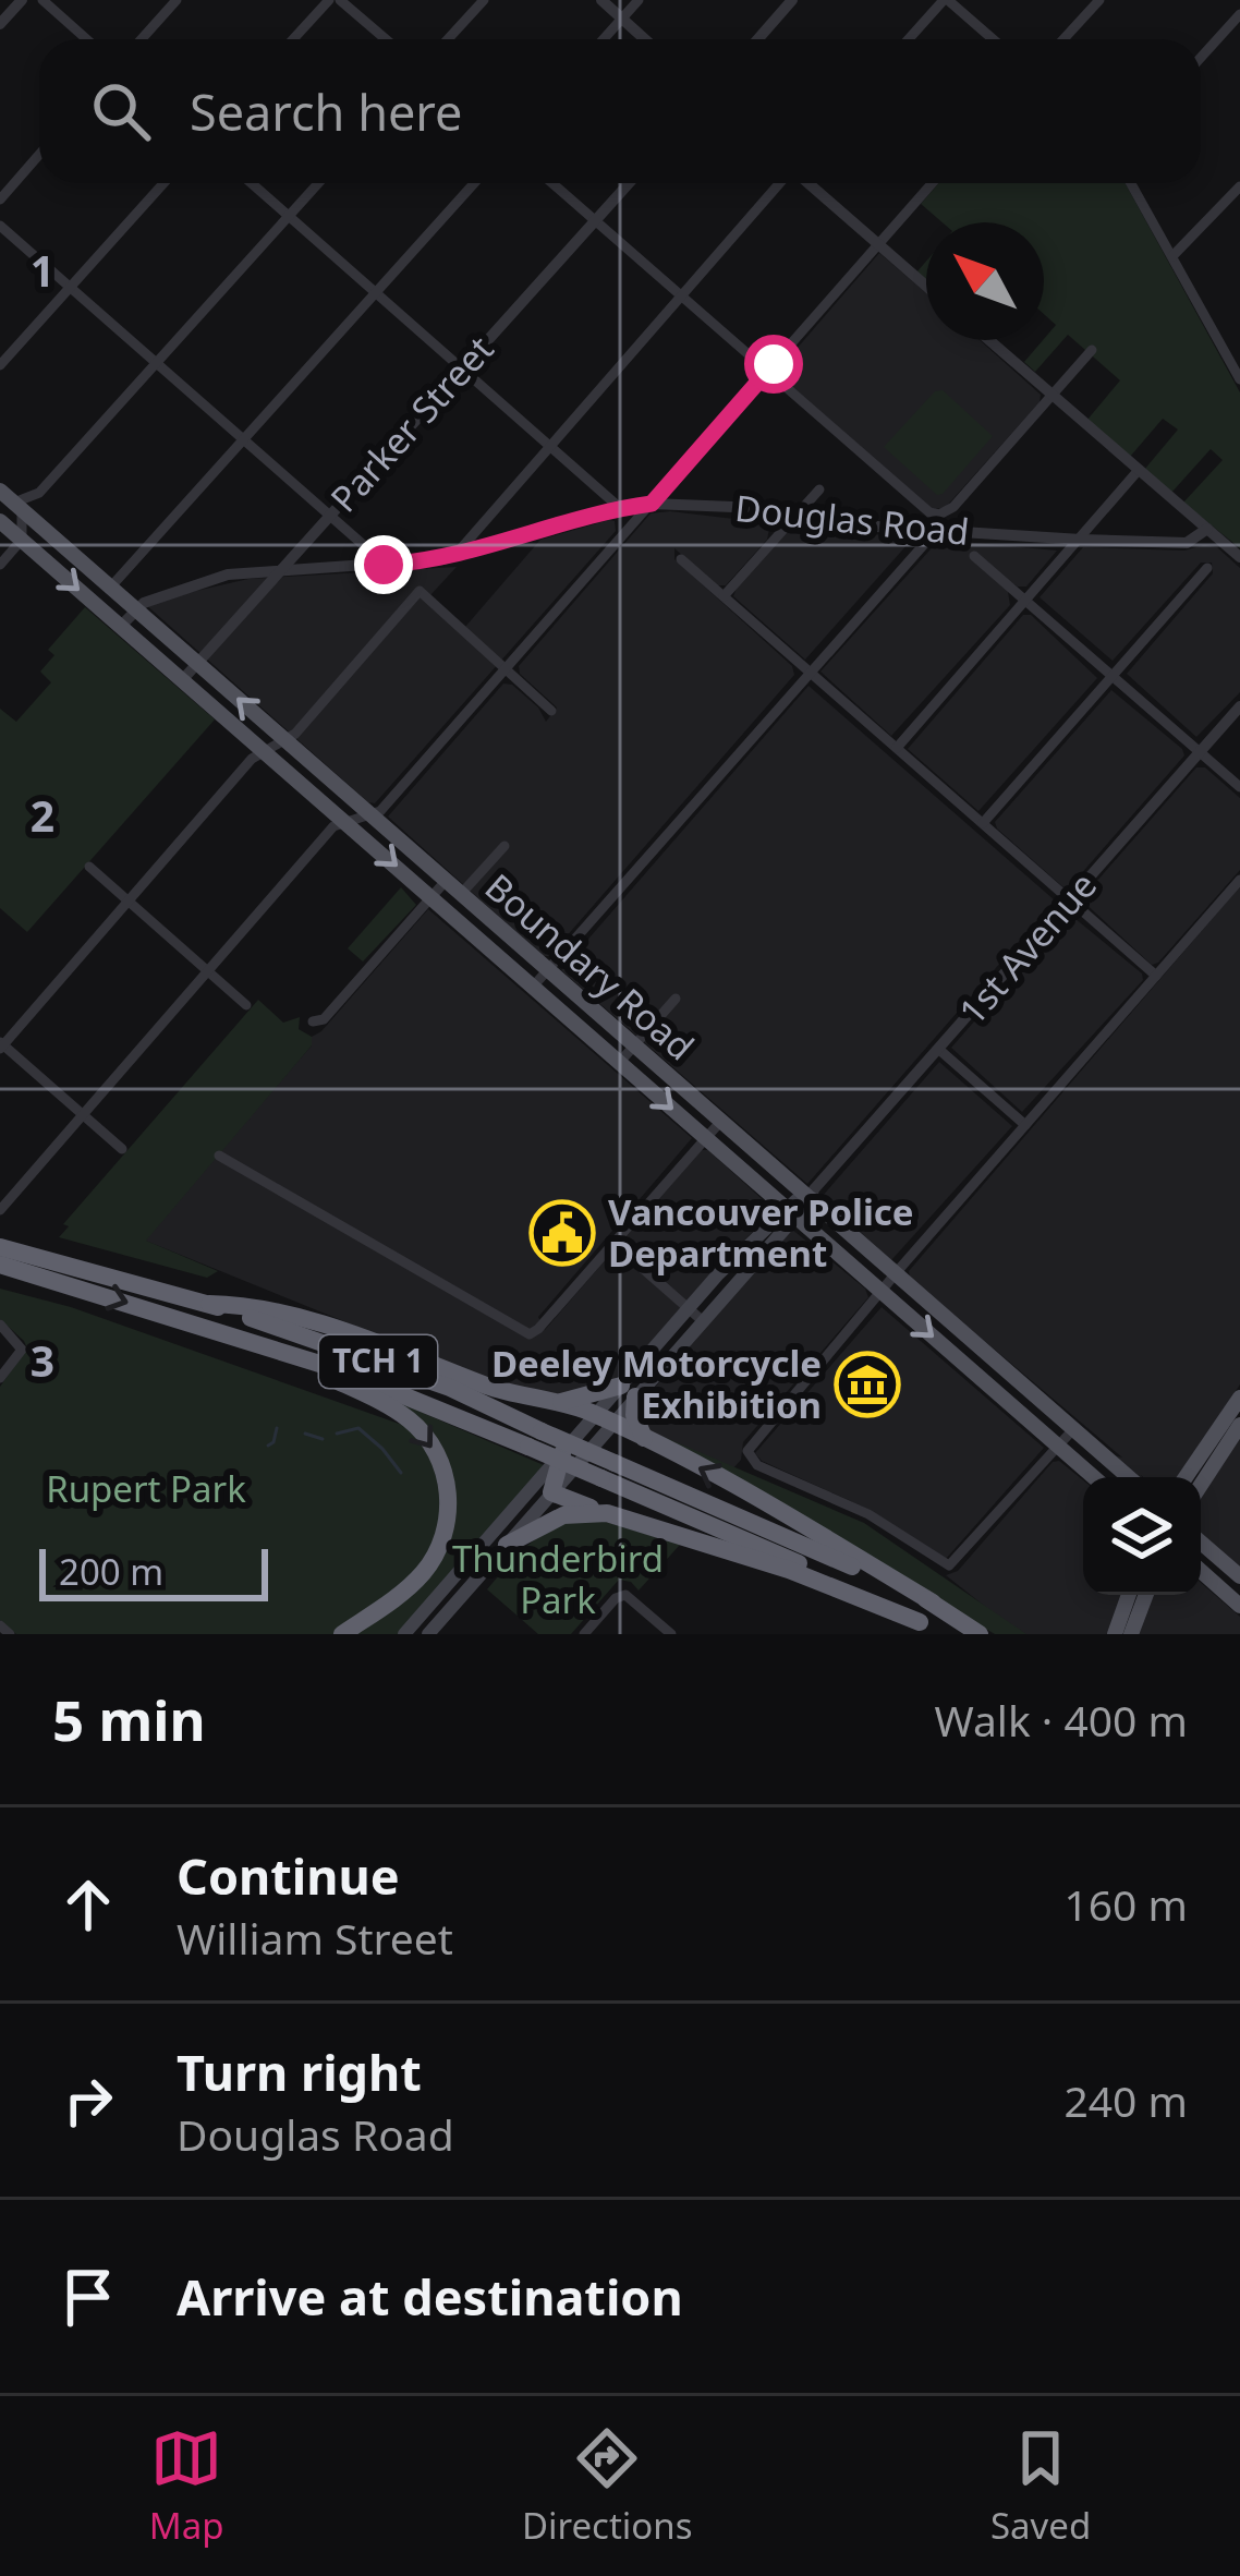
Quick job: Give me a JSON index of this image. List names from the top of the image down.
{
  "streets": {
    "highway": ["TCH 1"],
    "main road": ["Boundary Road"],
    "street": ["Parker Street", "Douglas Road", "1st Avenue"]
  },
  "crossings": [
    ["Parker Street", "Douglas Road"],
    ["Parker Street", "Boundary Road"],
    ["Douglas Road", "Boundary Road"],
    ["1st Avenue", "Boundary Road"]
  ],
  "parks": ["Rupert Park", "Thunderbird Park"],
  "places": {
    "public building": ["Vancouver Police Department"],
    "museum": ["Deeley Motorcycle Exhibition"]
  },
  "scale_bar": "200 m",
  "north": "top left",
  "page": {
    "search": "Search here",
    "scale": "200 m",
    "heading": ["5 min", "Walk · 400 m"],
    "list": [
      ["Continue", "William Street", "160 m"],
      ["Turn right", "Douglas Road", "240 m"],
      "Arrive at destination"
    ],
    "nav": ["Map", "Directions", "Saved"]
  },
  "grid": {
    "rows": ["1", "2", "3"]
  }
}
